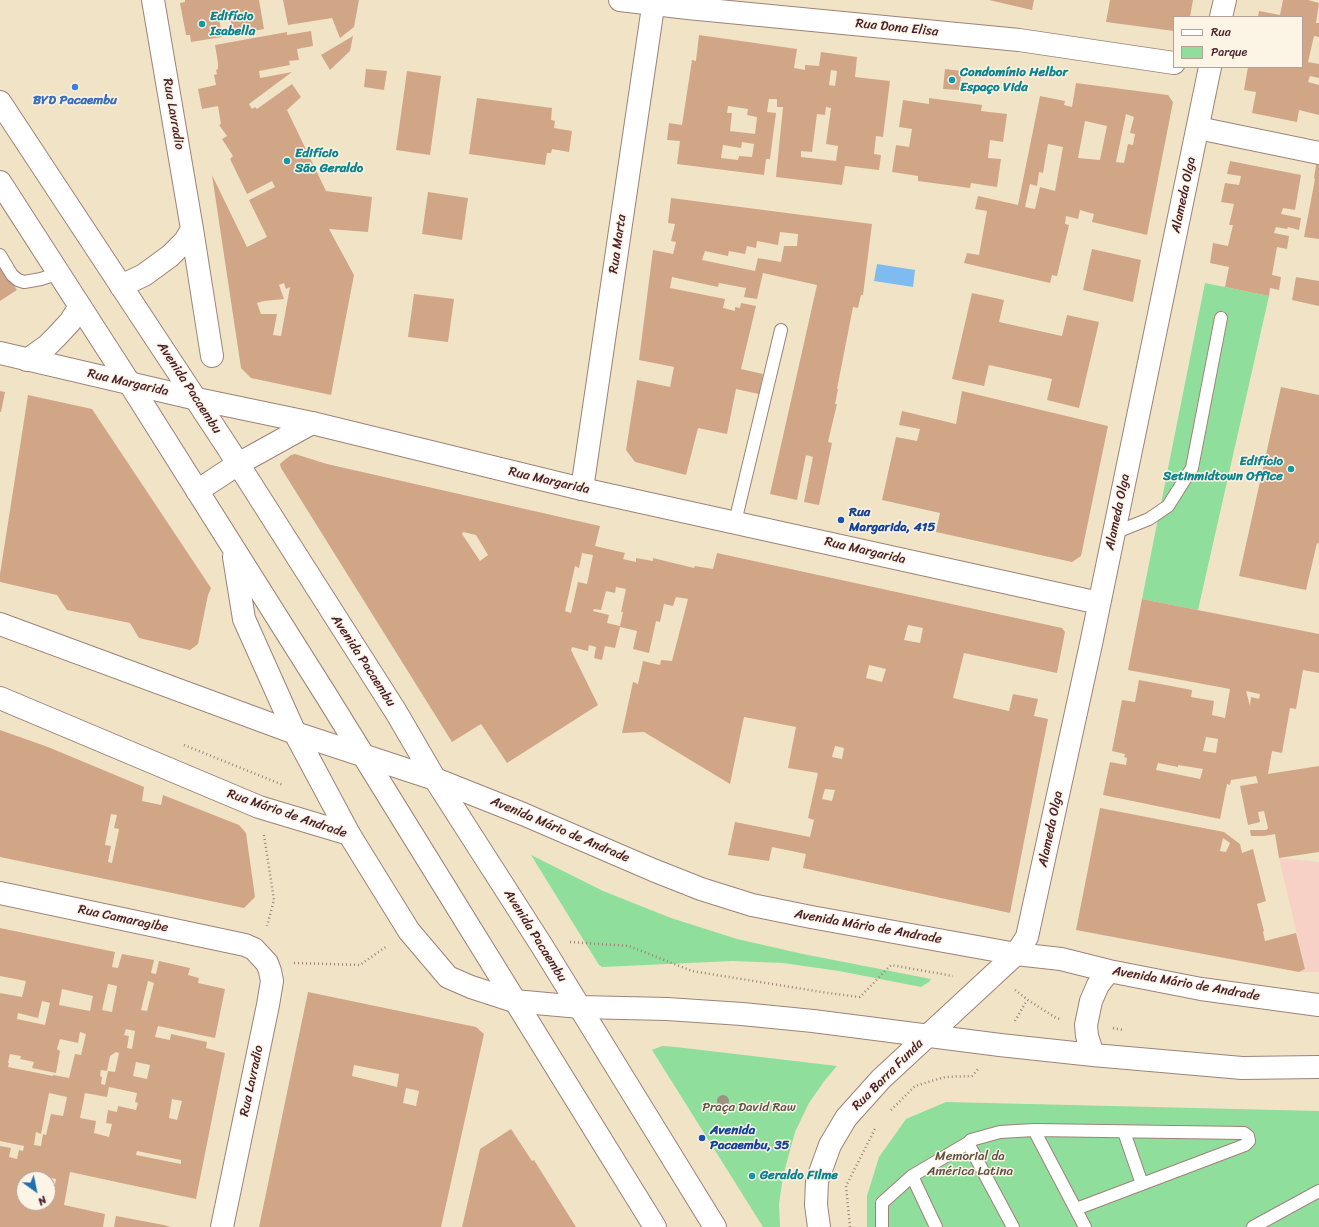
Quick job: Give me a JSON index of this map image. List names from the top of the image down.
{
  "streets": {
    "street": [
      "Rua Dona Elisa",
      "Rua Lavradio",
      "Alameda Olga",
      "Rua Marta",
      "Rua Margarida",
      "Avenida Pacaembu",
      "Rua Mário de Andrade",
      "Avenida Mário de Andrade",
      "Rua Camaragibe",
      "Rua Barra Funda"
    ]
  },
  "crossings": [
    ["Rua Dona Elisa", "Rua Marta"],
    ["Rua Lavradio", "Rua Camaragibe"],
    ["Alameda Olga", "Rua Margarida"],
    ["Alameda Olga", "Avenida Mário de Andrade"],
    ["Alameda Olga", "Rua Barra Funda"],
    ["Rua Marta", "Rua Margarida"],
    ["Rua Margarida", "Avenida Pacaembu"],
    ["Avenida Pacaembu", "Rua Mário de Andrade"],
    ["Avenida Pacaembu", "Avenida Mário de Andrade"],
    ["Avenida Mário de Andrade", "Rua Barra Funda"]
  ],
  "parks": ["Praça David Raw", "Memorial da América Latina"],
  "places": [
    "Edifício Isabella",
    "Condomínio Helbor Espaço Vida",
    "BYD Pacaembu",
    "Edifício São Geraldo",
    "Edifício Setinmidtown Office",
    "Rua Margarida, 415",
    "Avenida Pacaembu, 35",
    "Geraldo Filme"
  ],
  "legend": ["Rua", "Parque"],
  "north": "bottom right"
}
